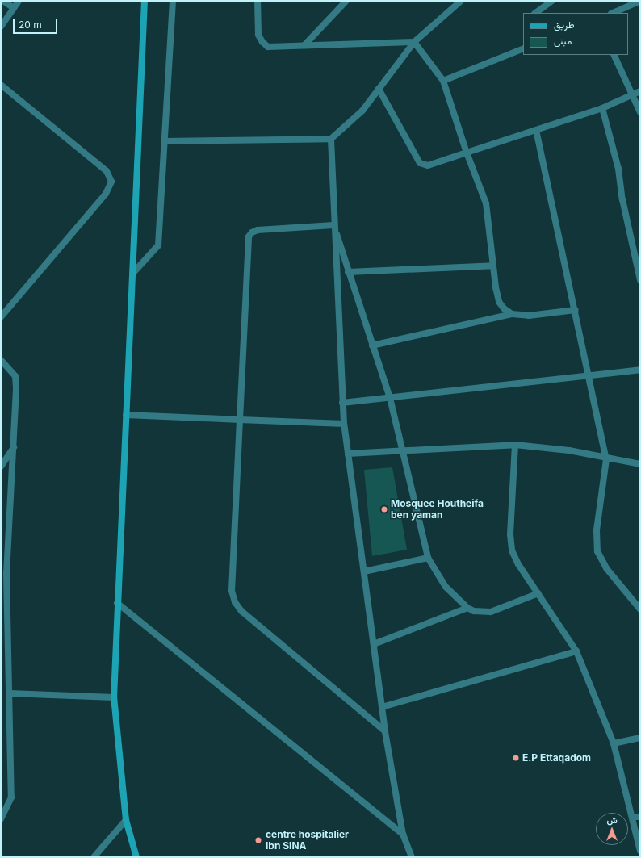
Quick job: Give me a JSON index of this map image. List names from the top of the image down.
{
  "places": ["Mosquee Houtheifa ben yaman", "E.P Ettaqadom", "centre hospitalier Ibn SINA"],
  "legend": ["طريق", "مبنى"],
  "scale_bar": "20 m",
  "north": "top"
}
